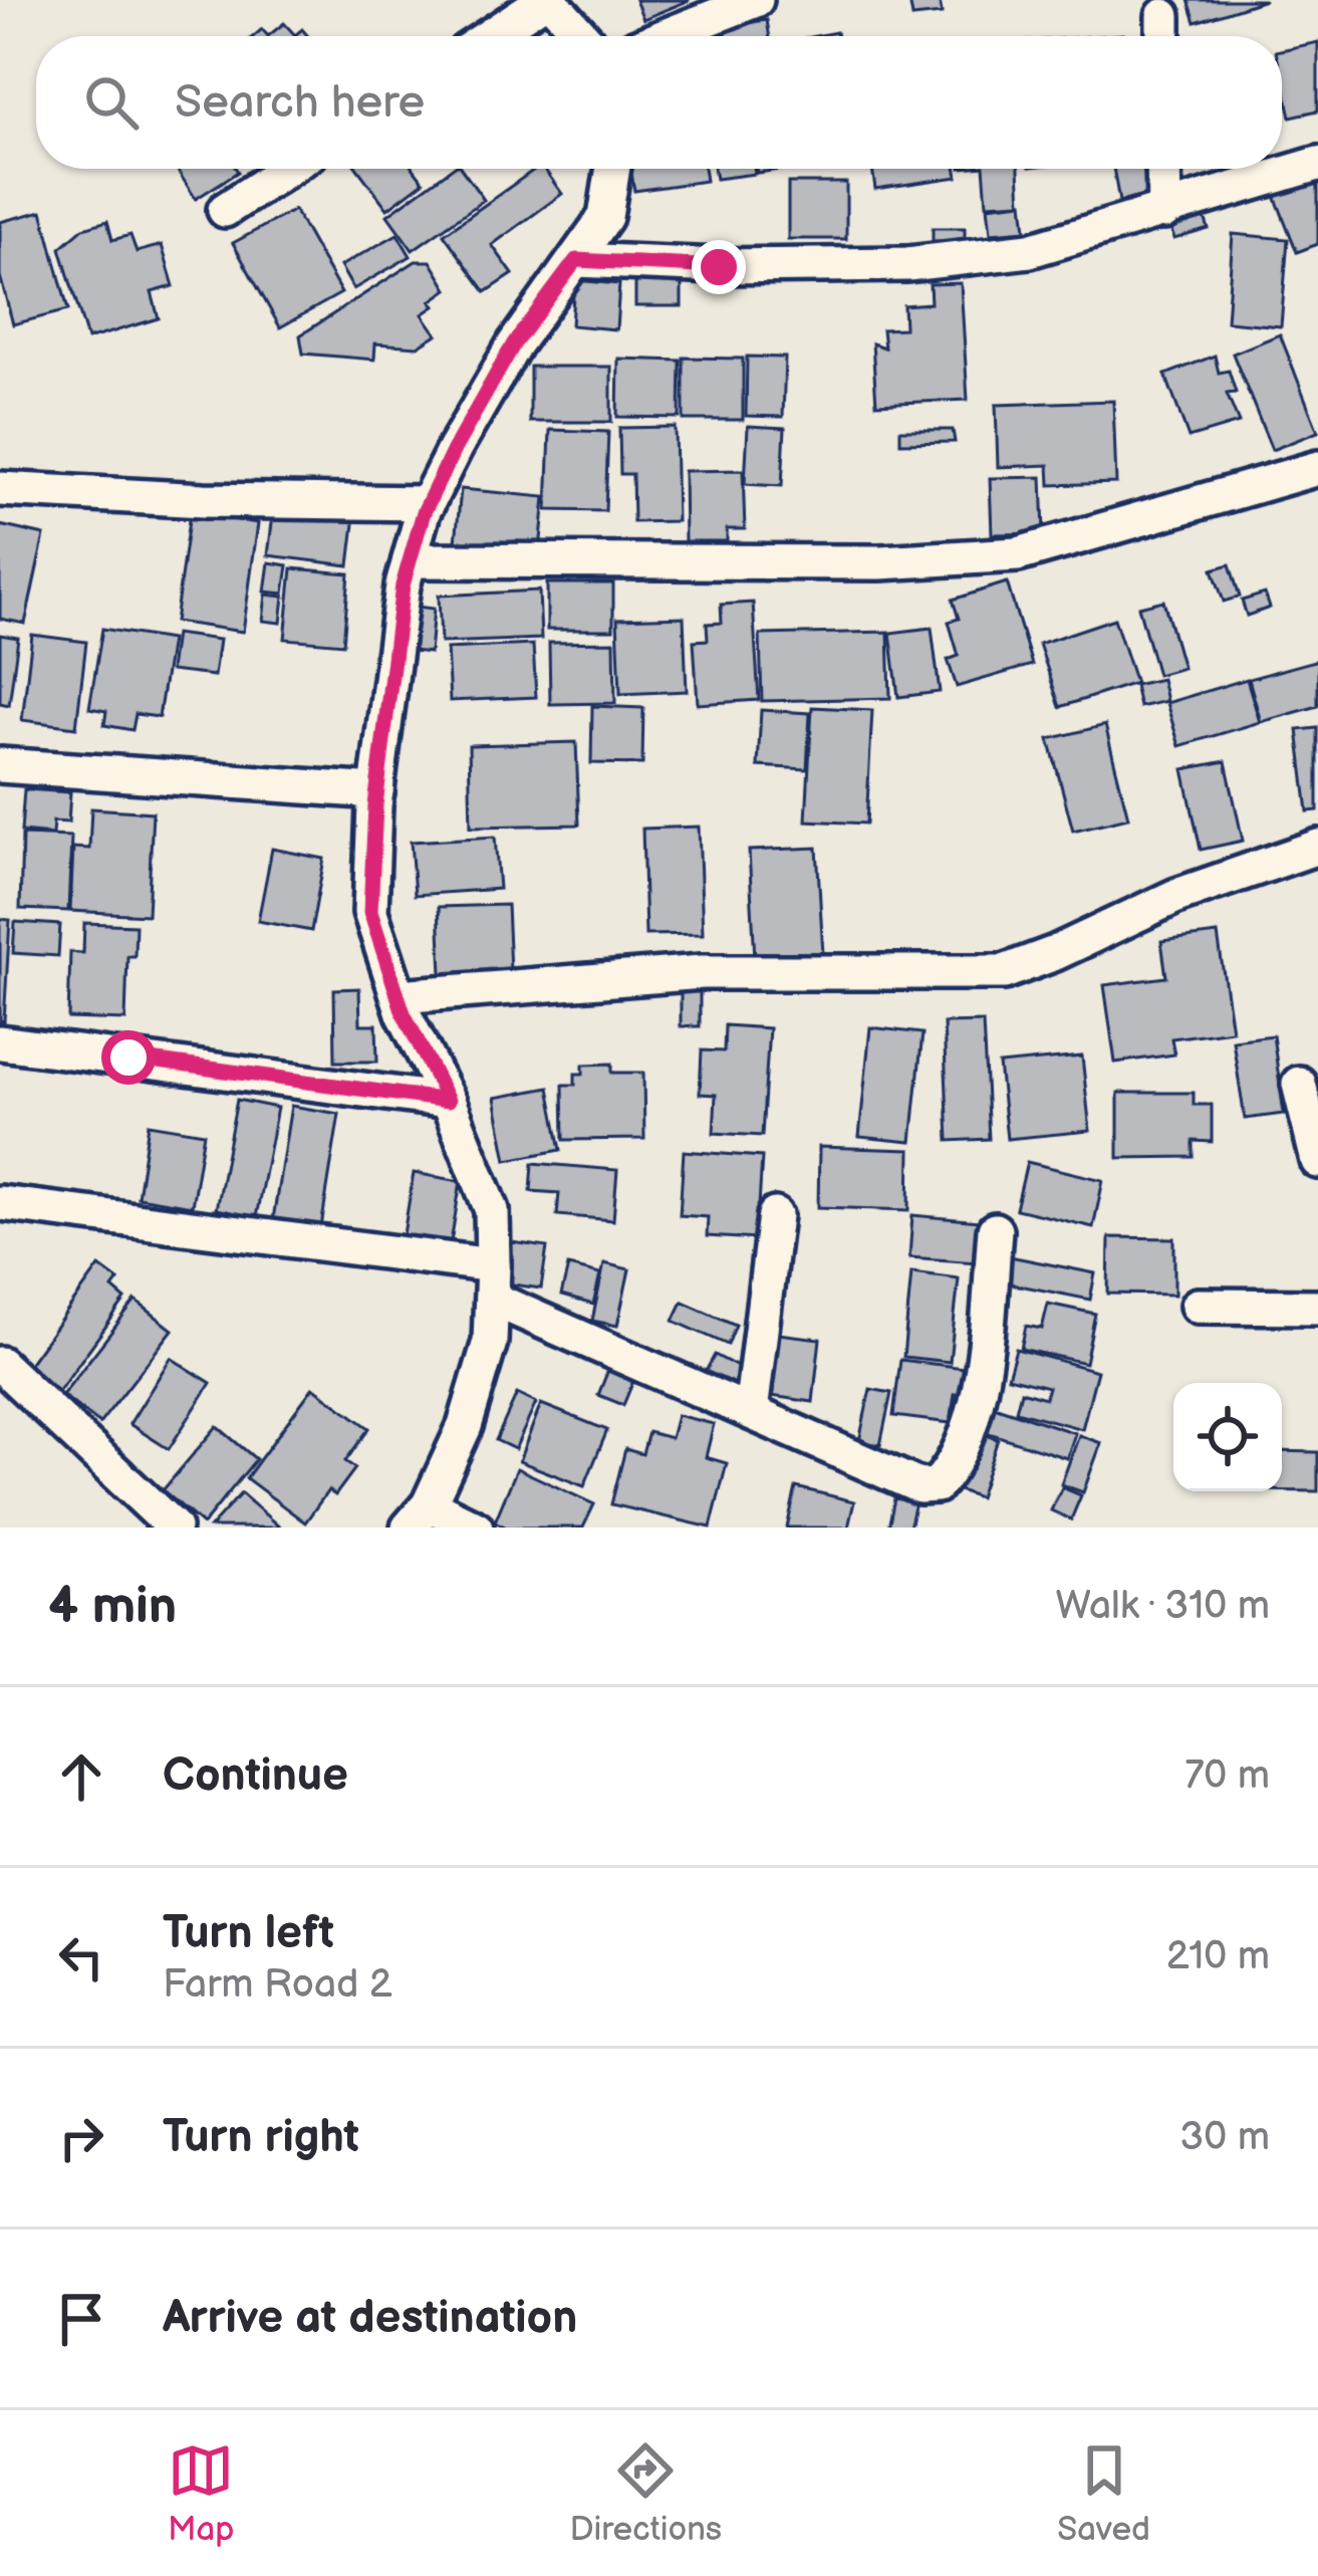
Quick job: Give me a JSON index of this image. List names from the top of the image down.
{
  "page": {
    "search": "Search here",
    "heading": ["4 min", "Walk · 310 m"],
    "list": [
      ["Continue", "70 m"],
      ["Turn left", "Farm Road 2", "210 m"],
      ["Turn right", "30 m"],
      "Arrive at destination"
    ],
    "nav": ["Map", "Directions", "Saved"]
  }
}
